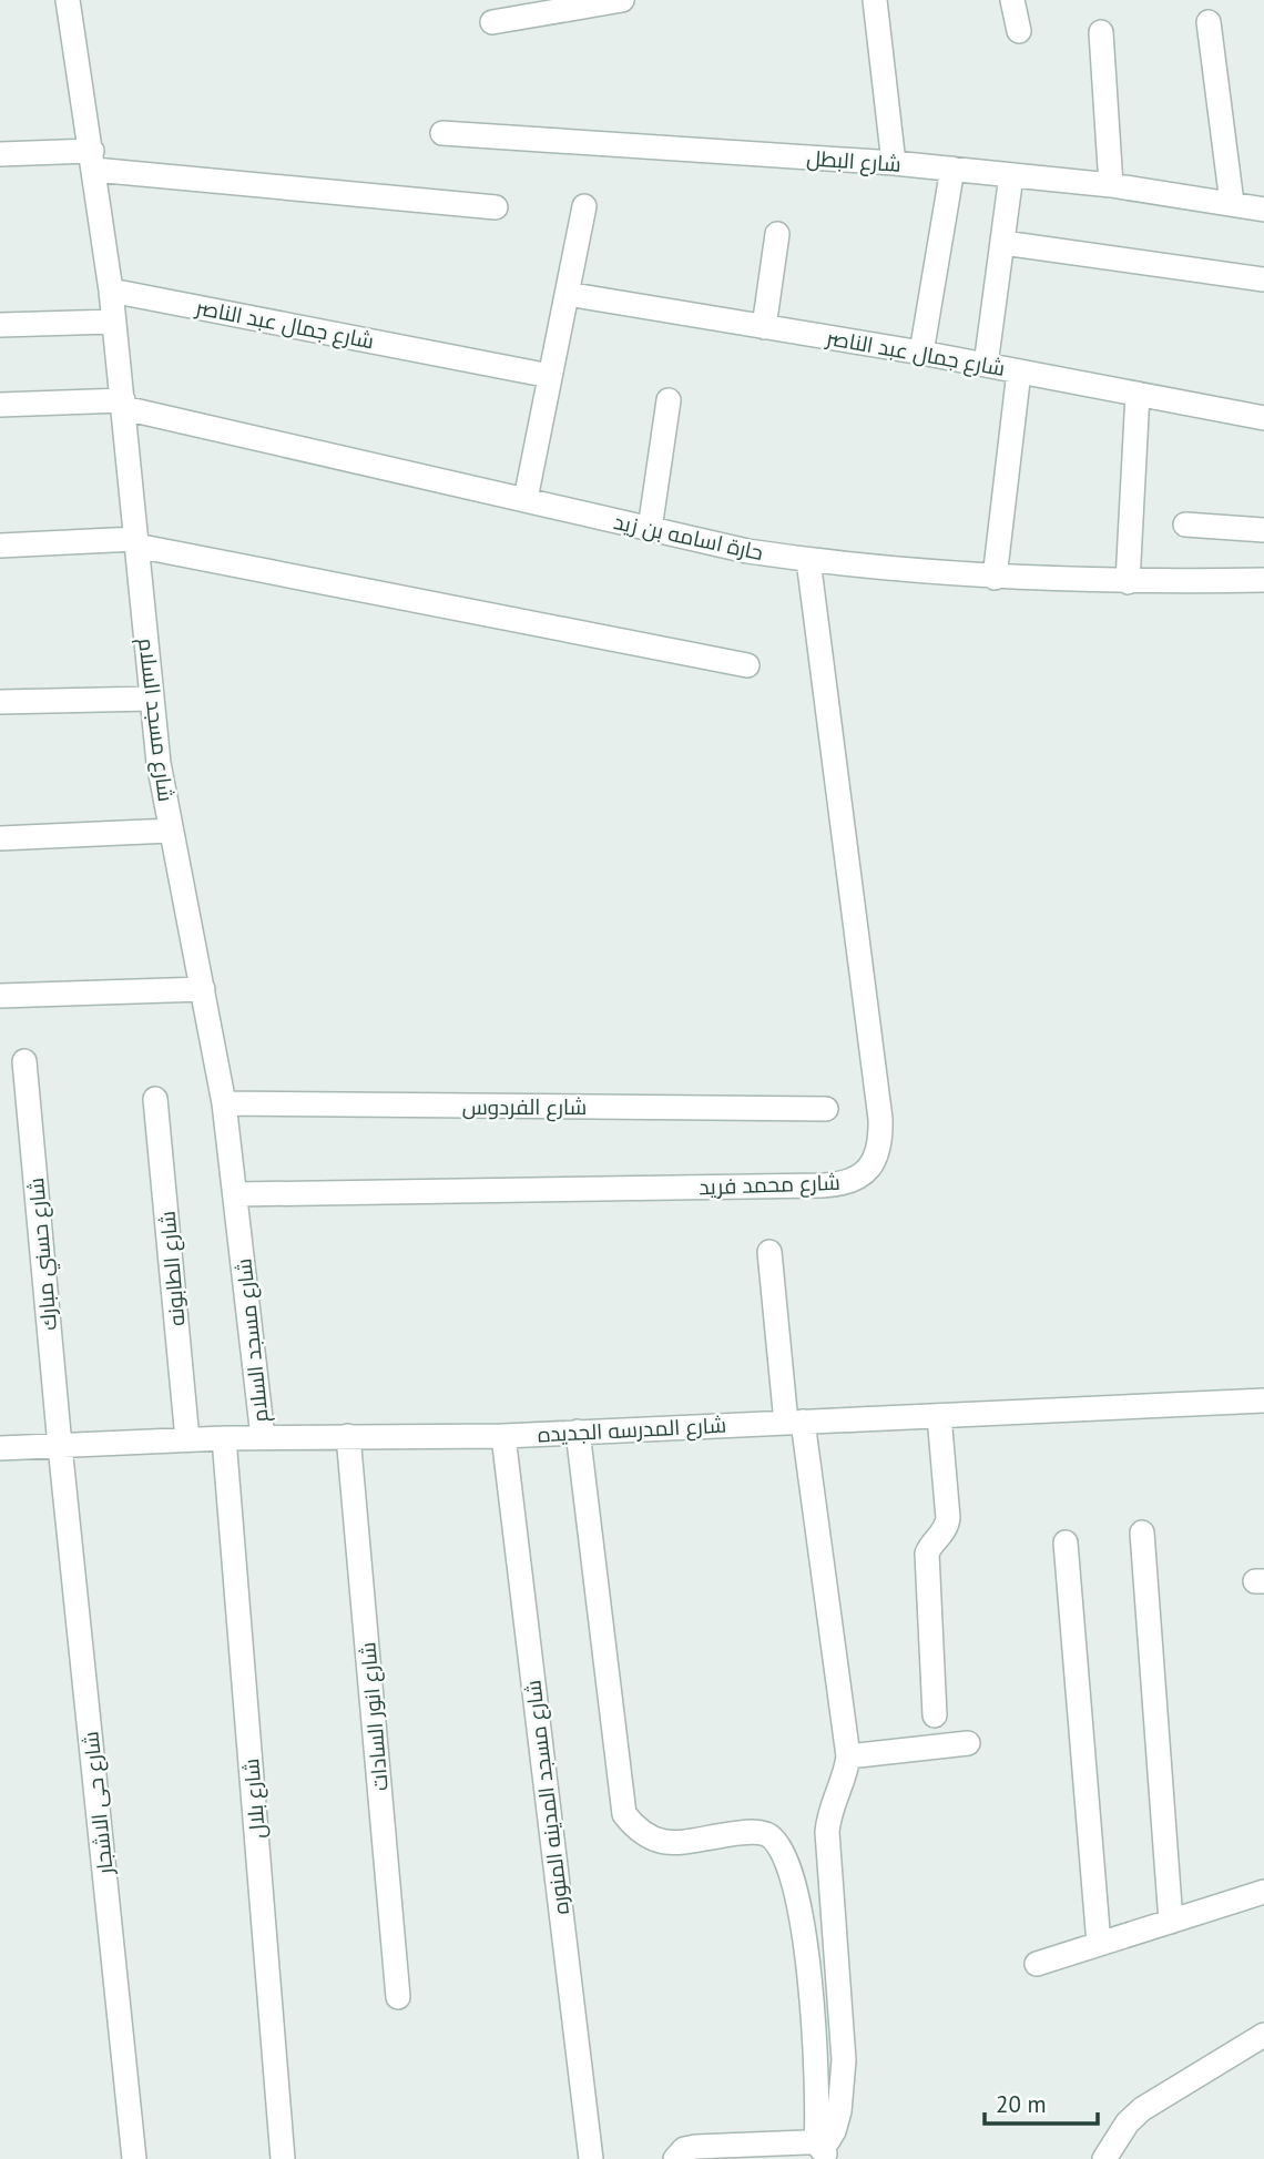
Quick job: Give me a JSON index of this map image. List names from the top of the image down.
{
  "streets": {
    "street": [
      "شارع البطل",
      "شارع جمال عبد الناصر",
      "حارة اسامه بن زيد",
      "شارع مسجد السلام",
      "شارع الفردوس",
      "شارع محمد فريد",
      "شارع حسني مبارك",
      "شارع الطابونه",
      "شارع المدرسه الجديده",
      "شارع انور السادات",
      "شارع مسجد المدينه المنوره",
      "شارع بلال",
      "شارع حى الاشجار"
    ]
  },
  "crossings": [
    ["شارع جمال عبد الناصر", "شارع مسجد السلام"],
    ["حارة اسامه بن زيد", "شارع مسجد السلام"],
    ["حارة اسامه بن زيد", "شارع محمد فريد"],
    ["شارع مسجد السلام", "شارع الفردوس"],
    ["شارع مسجد السلام", "شارع محمد فريد"],
    ["شارع مسجد السلام", "شارع المدرسه الجديده"],
    ["شارع حسني مبارك", "شارع المدرسه الجديده"],
    ["شارع حسني مبارك", "شارع حى الاشجار"],
    ["شارع الطابونه", "شارع المدرسه الجديده"],
    ["شارع المدرسه الجديده", "شارع انور السادات"],
    ["شارع المدرسه الجديده", "شارع مسجد المدينه المنوره"],
    ["شارع المدرسه الجديده", "شارع بلال"],
    ["شارع المدرسه الجديده", "شارع حى الاشجار"]
  ],
  "scale_bar": "20 m"
}
